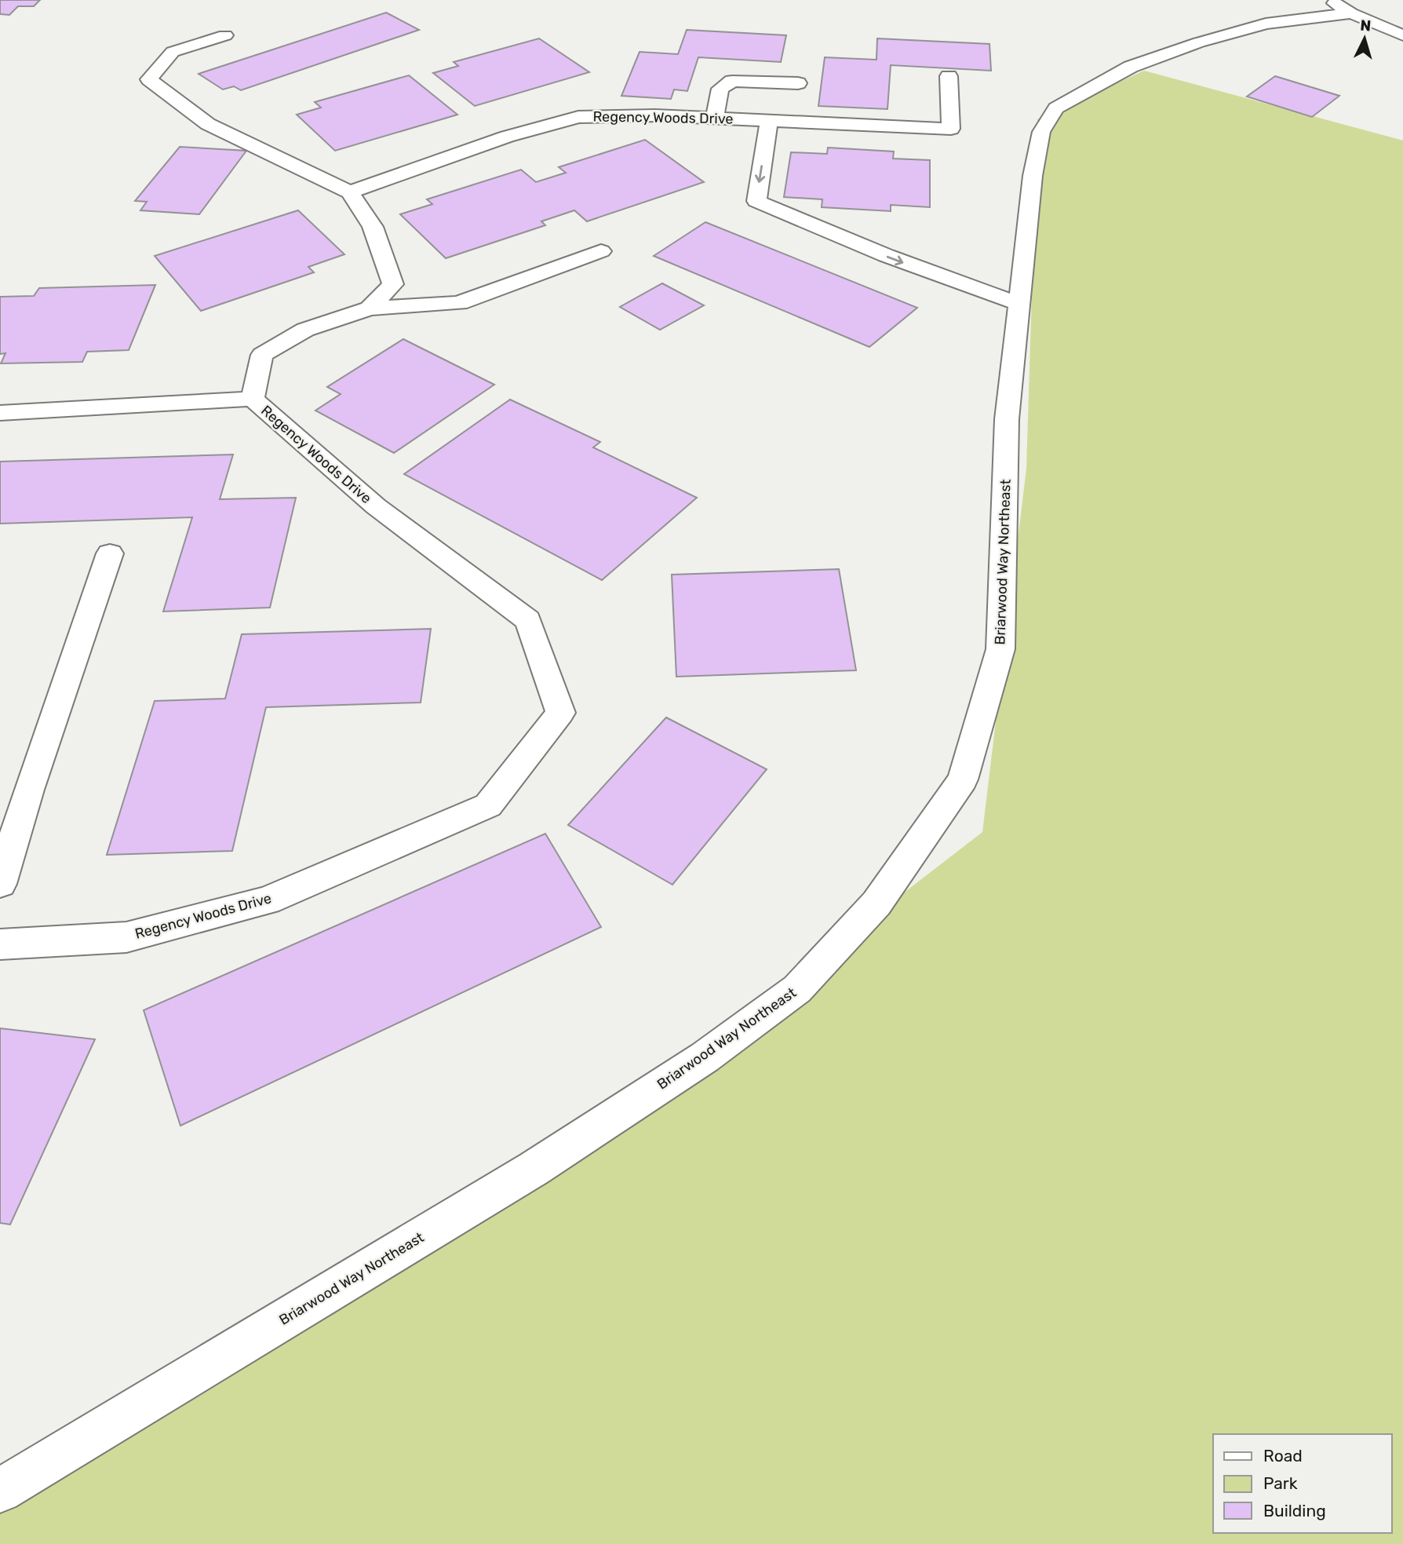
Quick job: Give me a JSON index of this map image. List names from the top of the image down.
{
  "streets": {
    "street": ["Regency Woods Drive", "Briarwood Way Northeast"]
  },
  "legend": ["Road", "Park", "Building"],
  "north": "top"
}
